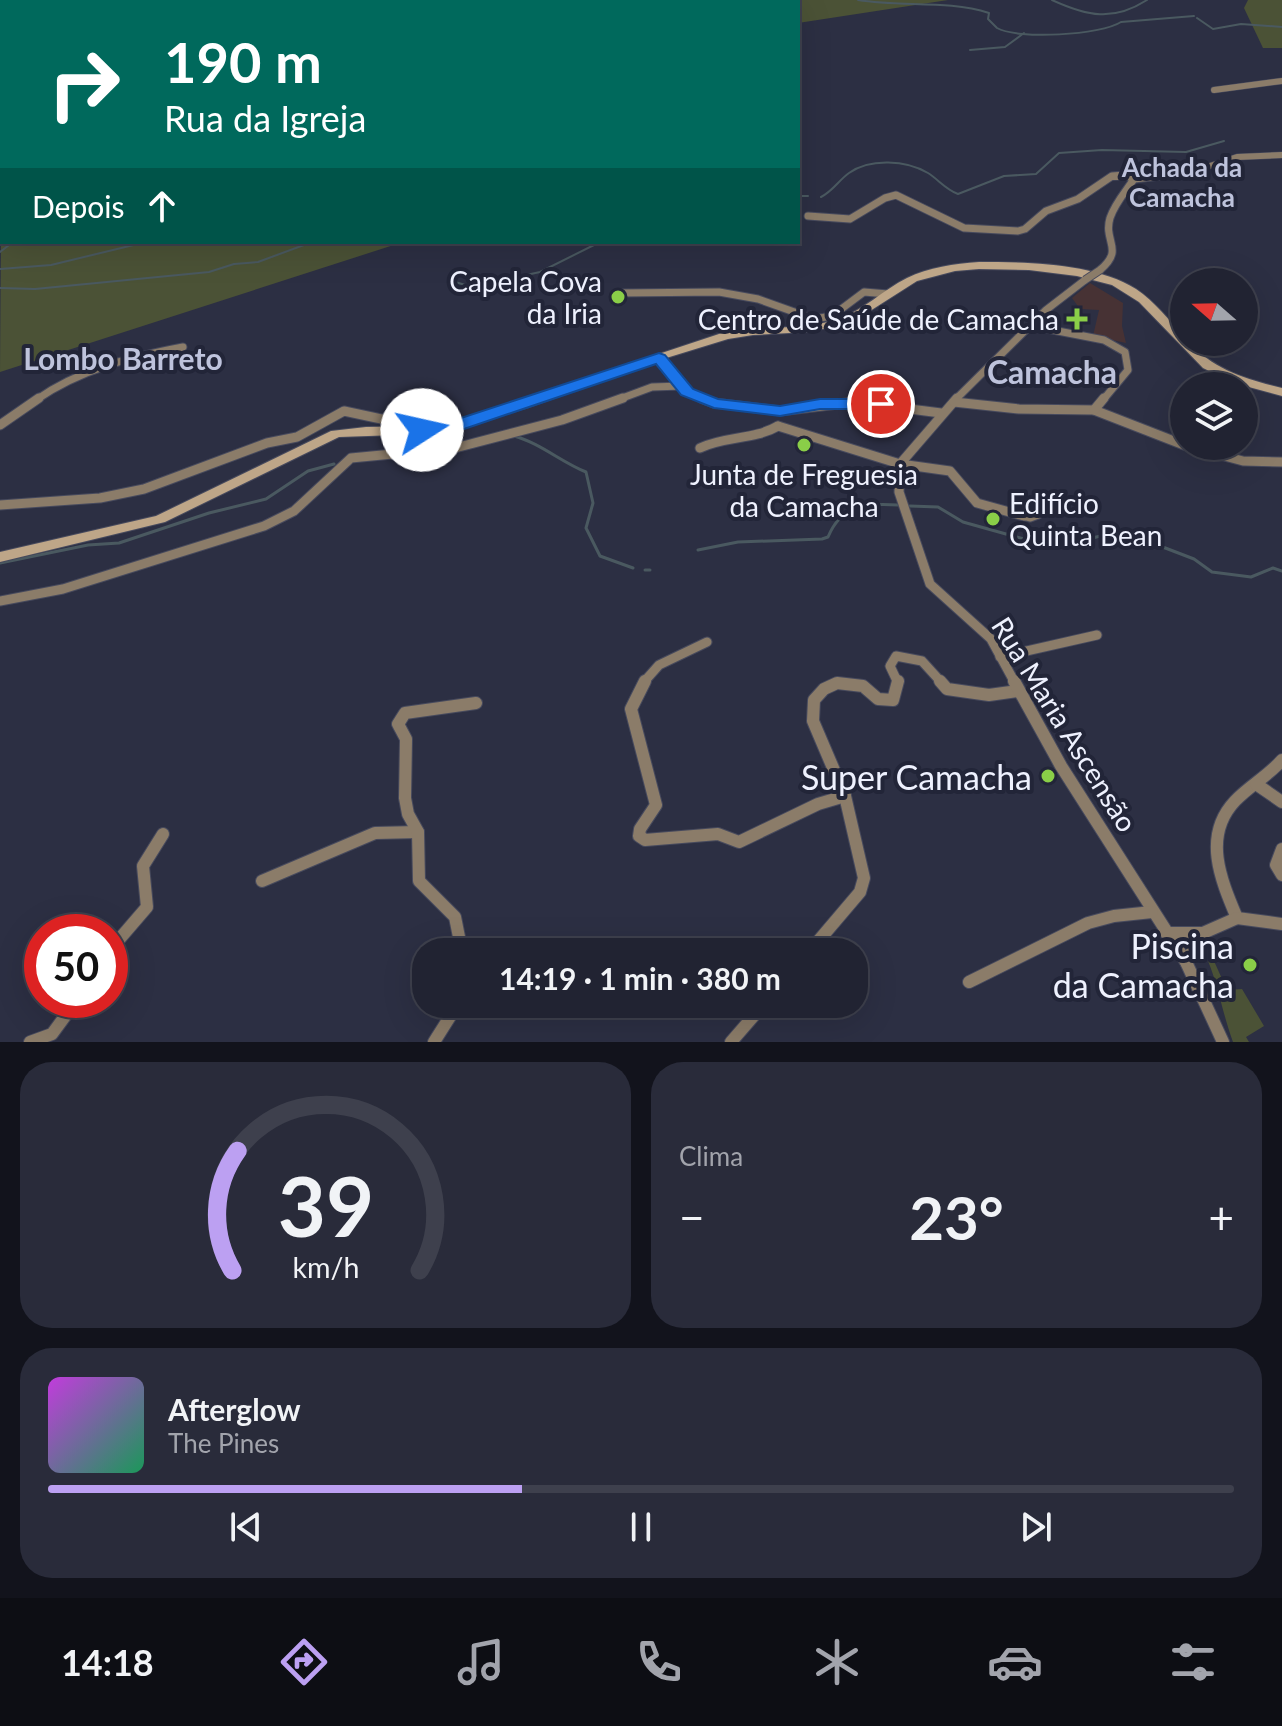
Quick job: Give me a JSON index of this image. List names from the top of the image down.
{
  "streets": {
    "street": ["Rua Maria Ascensão"]
  },
  "districts": ["Achada da Camacha", "Lombo Barreto", "Camacha"],
  "places": {
    "other": [
      "Capela Cova da Iria",
      "Junta de Freguesia da Camacha",
      "Edifício Quinta Bean",
      "Super Camacha",
      "Piscina da Camacha"
    ],
    "health": ["Centro de Saúde de Camacha"]
  },
  "north": "left",
  "page": {
    "turn": ["190 m", "Rua da Igreja"],
    "then": "Depois",
    "limit": "50",
    "trip": "14:19 · 1 min · 380 m",
    "tile": "Clima",
    "heat": ["−", "23°", "+"],
    "song": ["Afterglow", "The Pines"],
    "tabs": "14:18",
    "gauge": ["39", "km/h"]
  }
}
